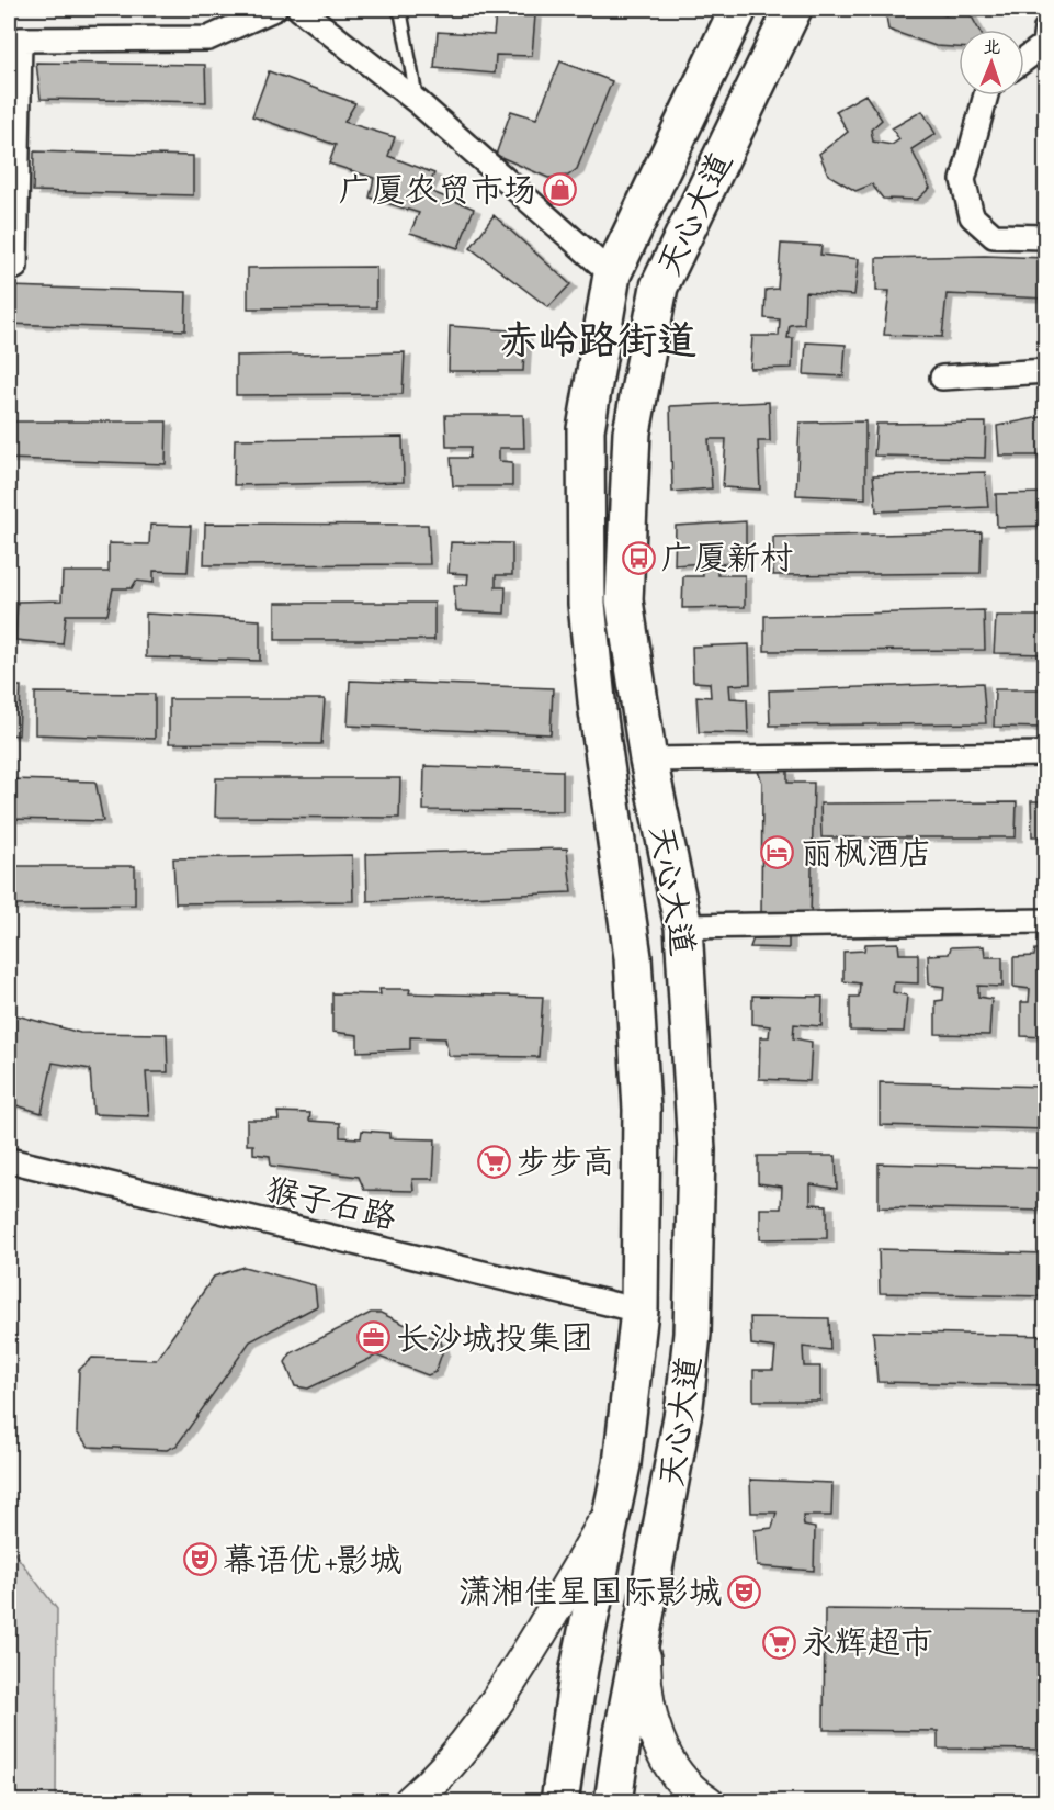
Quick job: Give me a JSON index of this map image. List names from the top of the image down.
{
  "streets": {
    "main road": ["天心大道"],
    "street": ["猴子石路"]
  },
  "crossings": [
    ["天心大道", "猴子石路"]
  ],
  "districts": ["赤岭路街道"],
  "places": {
    "shop": ["广厦农贸市场"],
    "bus stop": ["广厦新村"],
    "hotel": ["丽枫酒店"],
    "supermarket": ["步步高", "永辉超市"],
    "office": ["长沙城投集团"],
    "theatre": ["幕语优+影城", "潇湘佳星国际影城"]
  },
  "north": "top"
}
